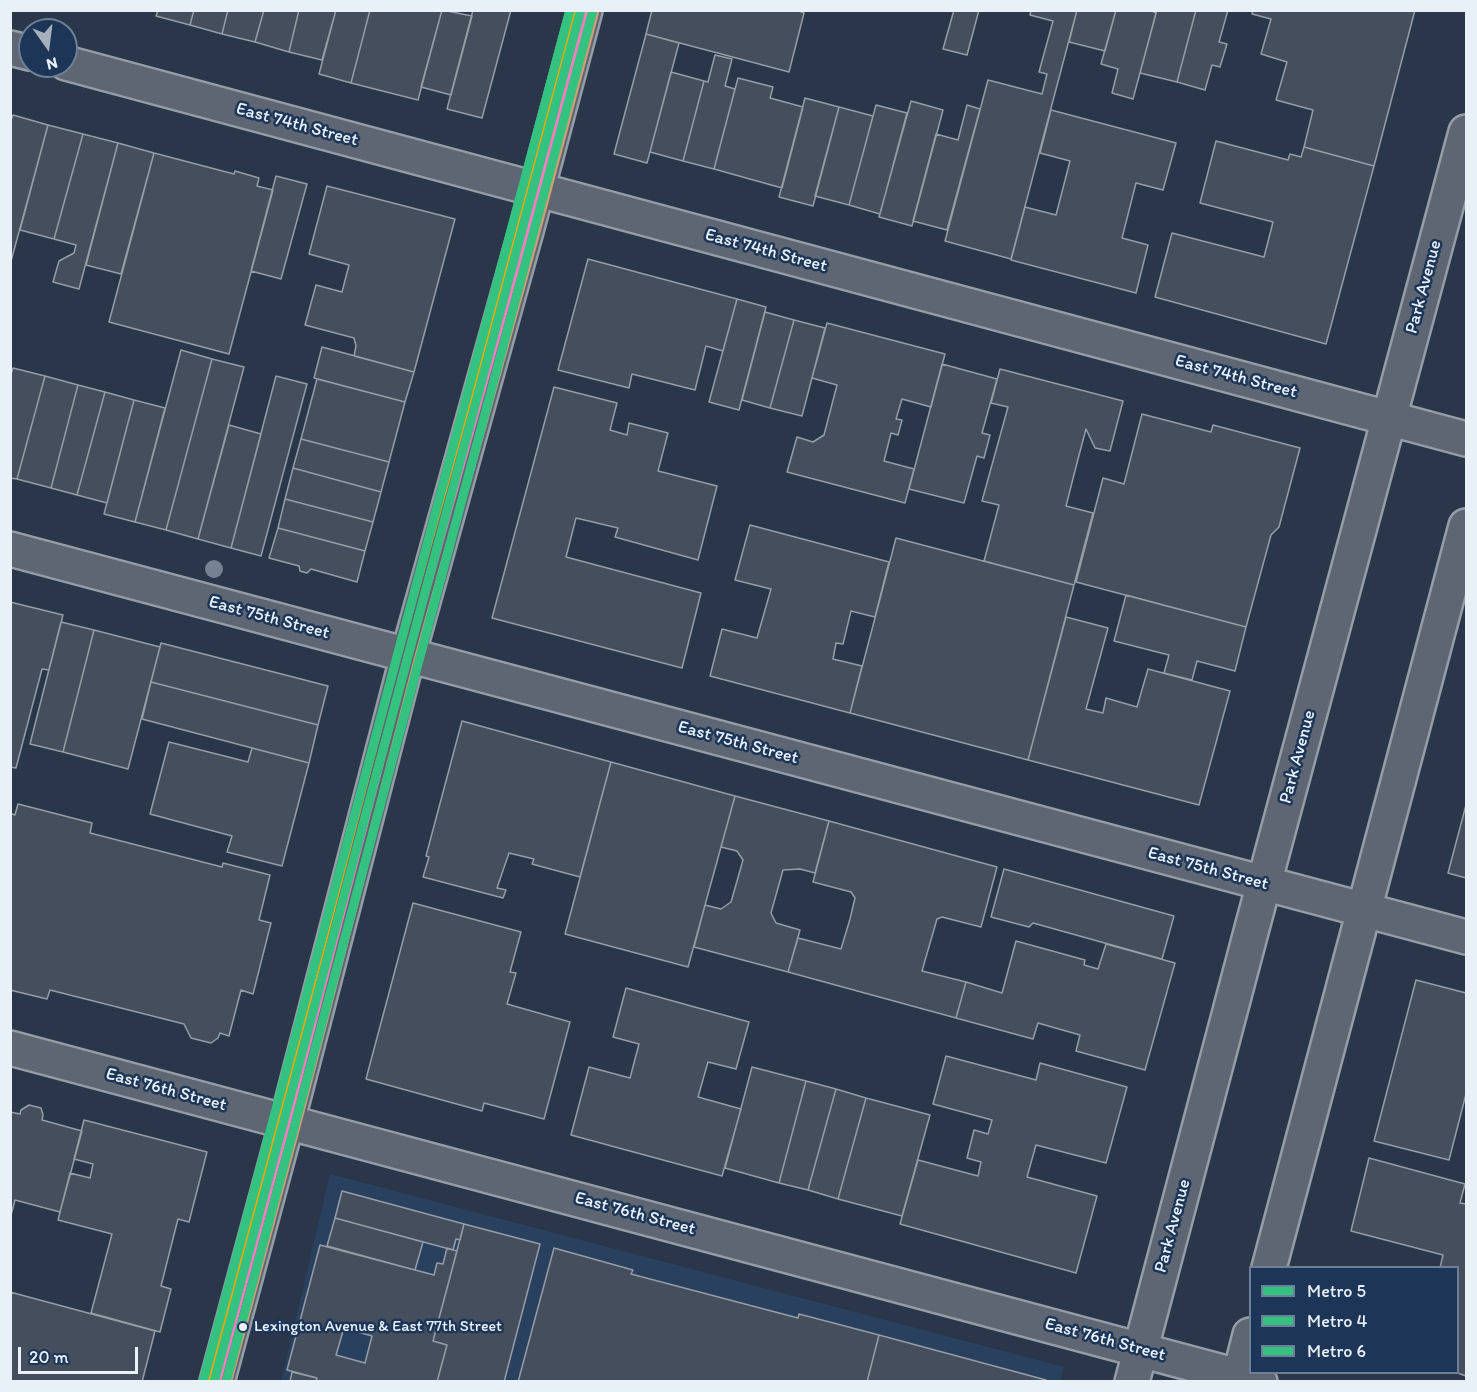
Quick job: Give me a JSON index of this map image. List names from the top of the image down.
{
  "streets": {
    "street": [
      "East 74th Street",
      "Park Avenue",
      "East 75th Street",
      "East 76th Street"
    ]
  },
  "crossings": [
    ["East 74th Street", "Park Avenue"],
    ["Park Avenue", "East 75th Street"],
    ["Park Avenue", "East 76th Street"]
  ],
  "places": ["Lexington Avenue & East 77th Street"],
  "lines": ["metro line 5", "metro line 6", "metro line 4"],
  "legend": ["Metro 5", "Metro 4", "Metro 6"],
  "scale_bar": "20 m",
  "north": "bottom"
}
